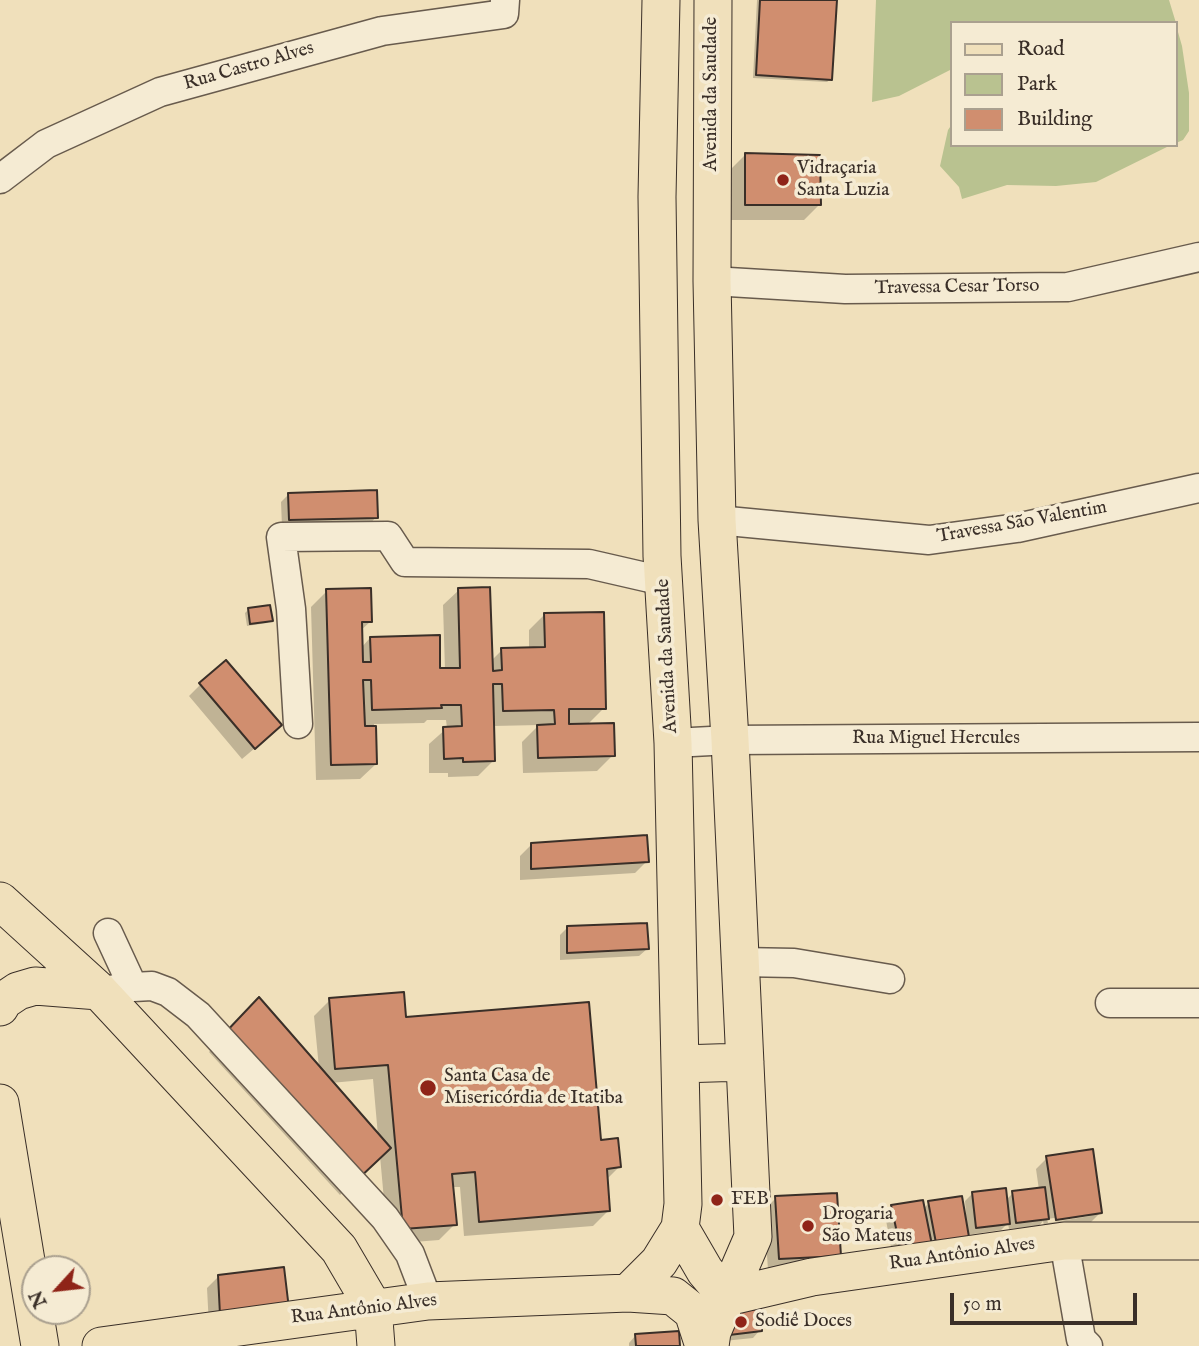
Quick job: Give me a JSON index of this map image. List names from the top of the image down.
{
  "streets": {
    "main road": ["Avenida da Saudade", "Rua Antônio Alves"],
    "street": [
      "Rua Castro Alves",
      "Travessa Cesar Torso",
      "Travessa São Valentim",
      "Rua Miguel Hercules"
    ]
  },
  "crossings": [
    ["Avenida da Saudade", "Travessa Cesar Torso"],
    ["Avenida da Saudade", "Travessa São Valentim"],
    ["Avenida da Saudade", "Rua Miguel Hercules"],
    ["Avenida da Saudade", "Rua Antônio Alves"]
  ],
  "places": [
    "Vidraçaria Santa Luzia",
    "Santa Casa de Misericórdia de Itatiba",
    "FEB",
    "Drogaria São Mateus",
    "Sodiê Doces"
  ],
  "legend": ["Road", "Park", "Building"],
  "scale_bar": "50 m",
  "north": "bottom left"
}
